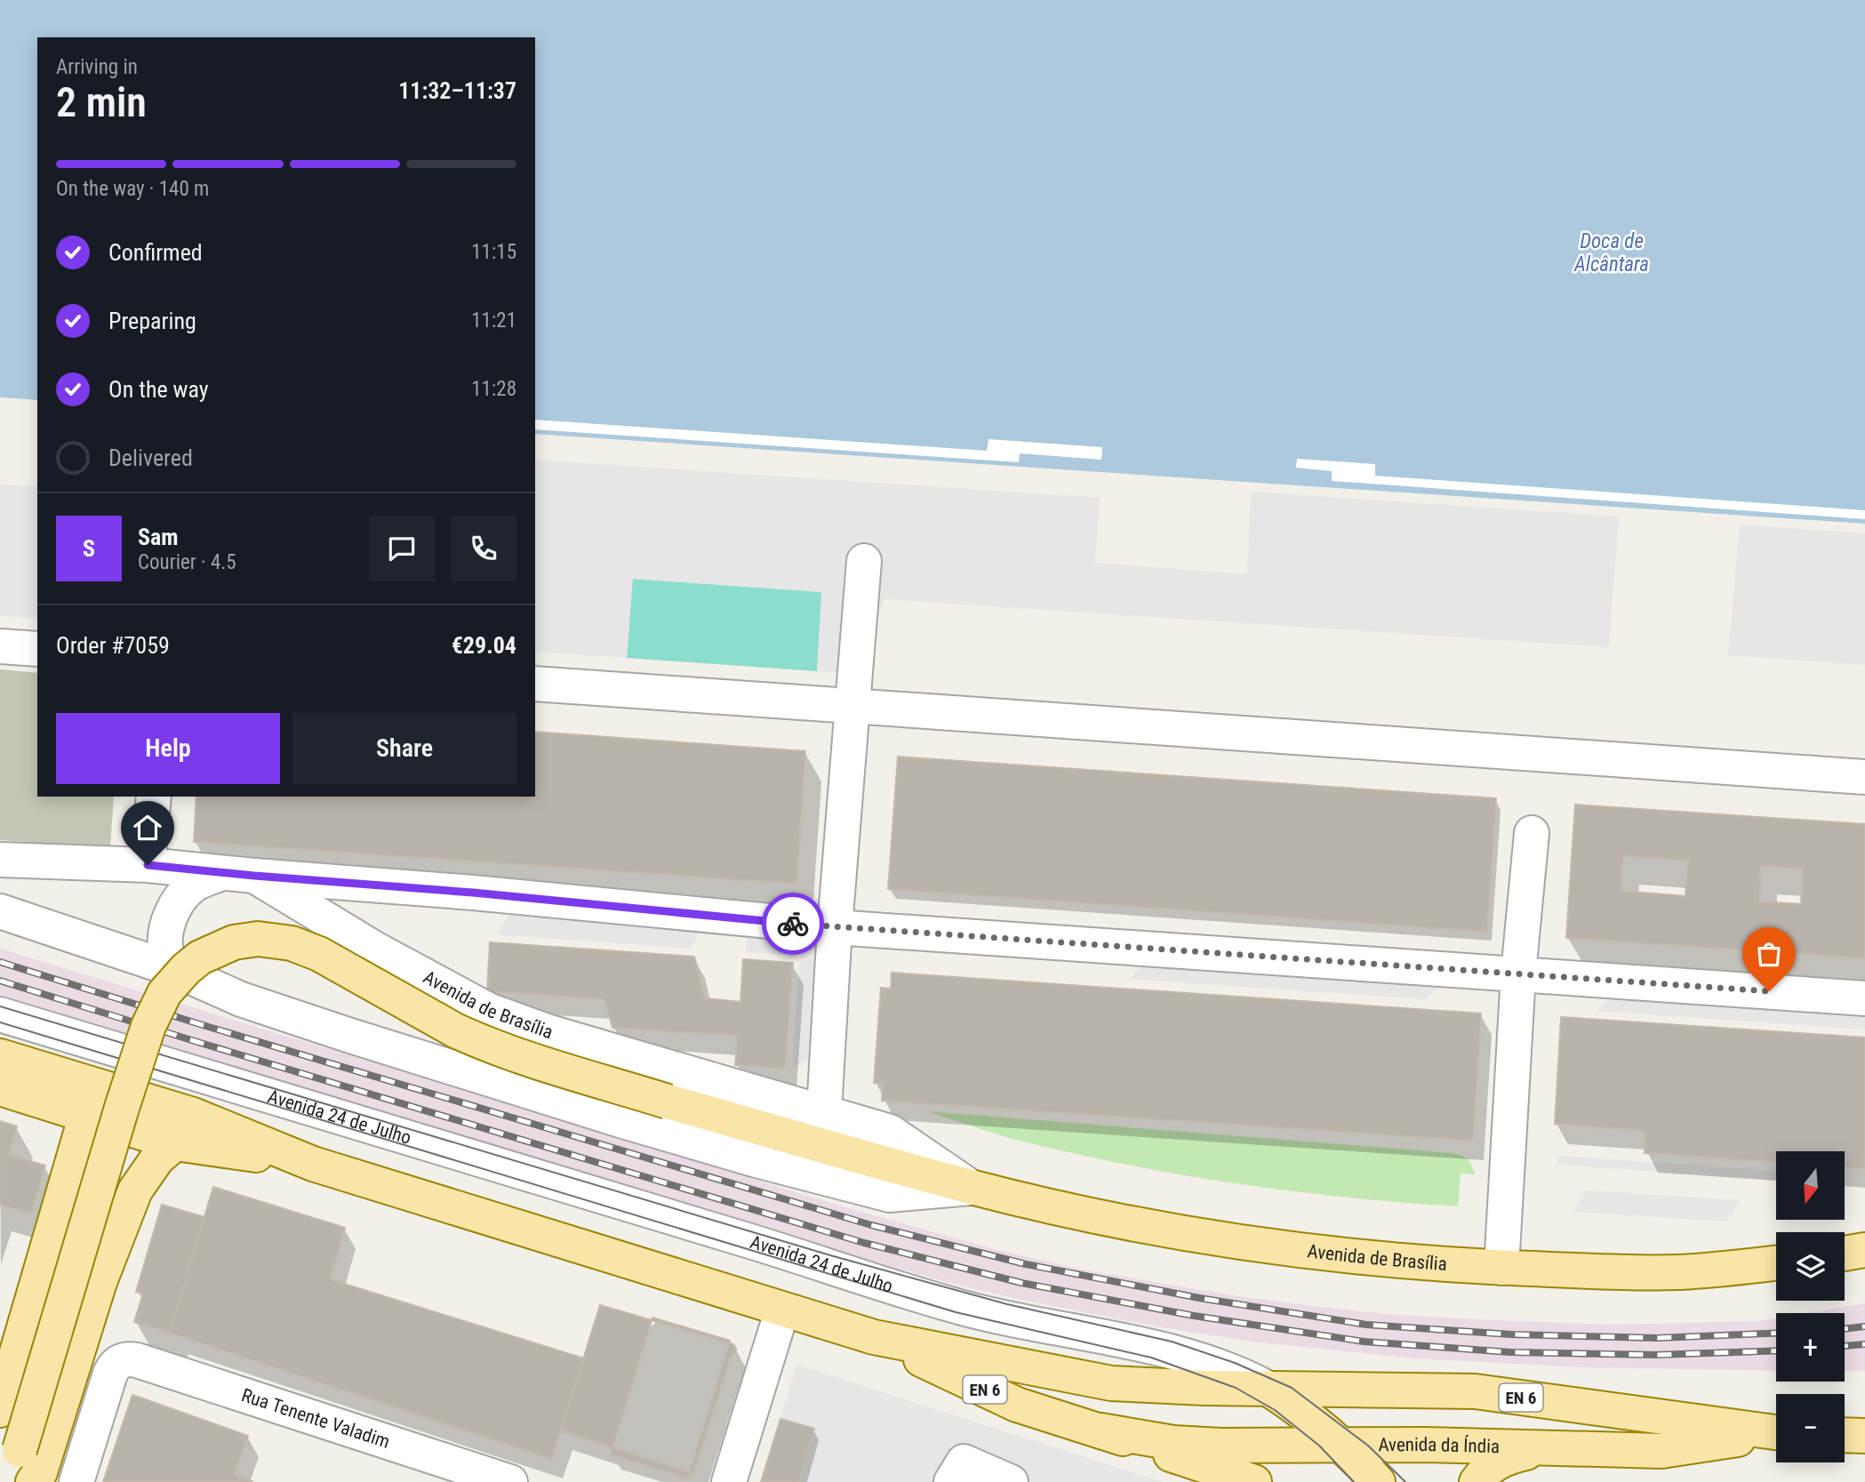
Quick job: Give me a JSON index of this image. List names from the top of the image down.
{
  "streets": {
    "main road": ["Avenida de Brasília", "EN 6", "Avenida da Índia"],
    "street": ["Avenida 24 de Julho", "Rua Tenente Valadim"]
  },
  "crossings": [
    ["Avenida 24 de Julho", "Avenida da Índia"],
    ["EN 6", "Avenida da Índia"]
  ],
  "water": ["Doca de Alcântara"],
  "north": "bottom",
  "page": {
    "heading": ["2 min", "Arriving in", "11:32–11:37"],
    "panel": [
      "Sam",
      "Courier · 4.5",
      "Order #7059",
      "€29.04"
    ],
    "bar": "On the way · 140 m",
    "list": [
      ["Confirmed", "11:15"],
      ["Preparing", "11:21"],
      ["On the way", "11:28"],
      "Delivered"
    ],
    "round": "S",
    "buttons": ["Help", "Share"],
    "map_buttons": ["+", "−"]
  }
}
